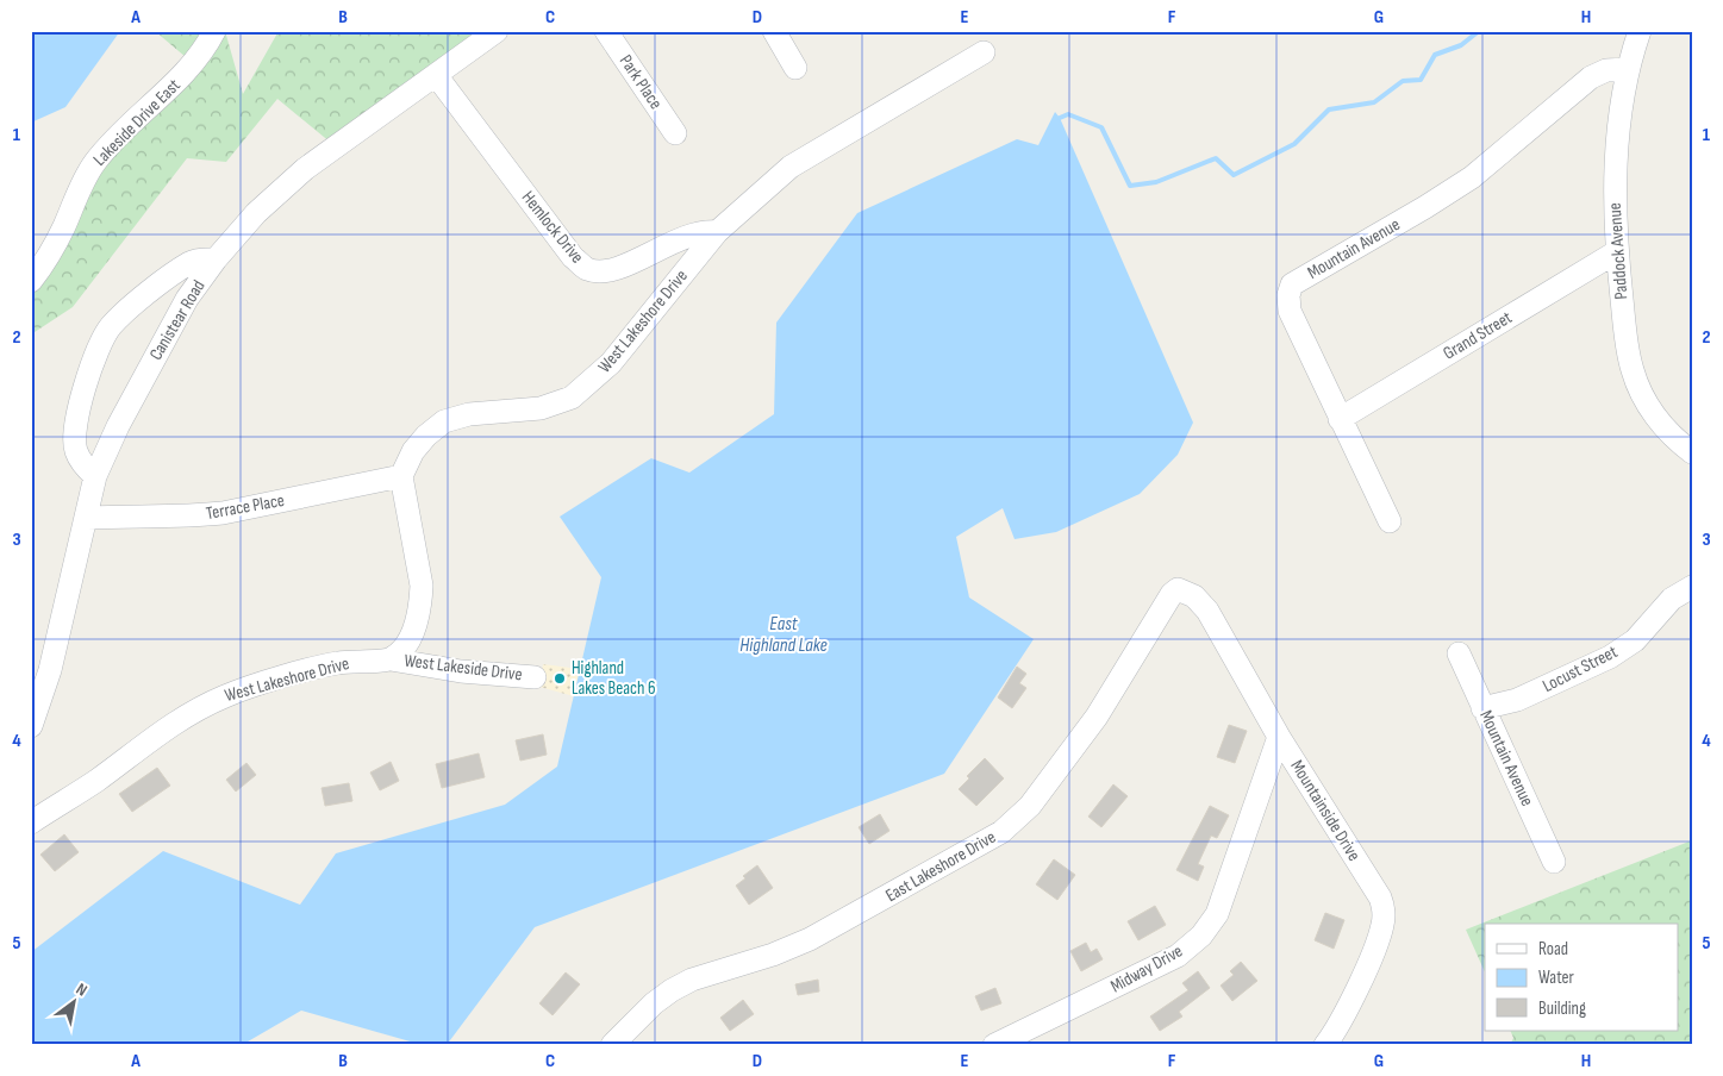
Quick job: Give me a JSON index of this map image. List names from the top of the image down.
{
  "streets": {
    "street": [
      "Park Place",
      "Lakeside Drive East",
      "Hemlock Drive",
      "Mountain Avenue",
      "Paddock Avenue",
      "Canistear Road",
      "West Lakeshore Drive",
      "Grand Street",
      "Terrace Place",
      "West Lakeside Drive",
      "Locust Street",
      "Mountainside Drive",
      "East Lakeshore Drive",
      "Midway Drive"
    ]
  },
  "crossings": [
    ["Hemlock Drive", "Canistear Road"],
    ["Hemlock Drive", "West Lakeshore Drive"],
    ["Mountain Avenue", "Paddock Avenue"],
    ["Mountain Avenue", "Grand Street"],
    ["Mountain Avenue", "Locust Street"],
    ["Paddock Avenue", "Grand Street"],
    ["Canistear Road", "Terrace Place"],
    ["West Lakeshore Drive", "Terrace Place"],
    ["West Lakeshore Drive", "West Lakeside Drive"],
    ["Mountainside Drive", "East Lakeshore Drive"],
    ["Mountainside Drive", "Midway Drive"]
  ],
  "water": ["East Highland Lake"],
  "places": ["Highland Lakes Beach 6"],
  "legend": ["Road", "Water", "Building"],
  "north": "top right",
  "grid": {
    "columns": [
      "A",
      "B",
      "C",
      "D",
      "E",
      "F",
      "G",
      "H"
    ],
    "rows": [
      "1",
      "2",
      "3",
      "4",
      "5"
    ]
  }
}
